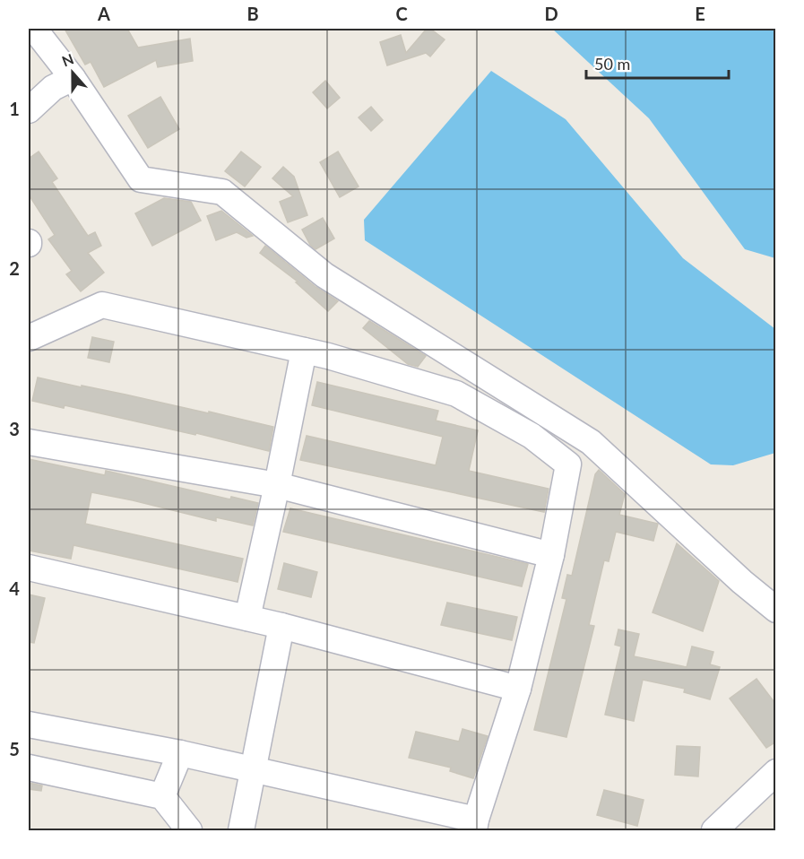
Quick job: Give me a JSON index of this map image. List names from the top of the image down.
{
  "scale_bar": "50 m",
  "north": "top",
  "grid": {
    "columns": [
      "A",
      "B",
      "C",
      "D",
      "E"
    ],
    "rows": [
      "1",
      "2",
      "3",
      "4",
      "5"
    ]
  }
}
